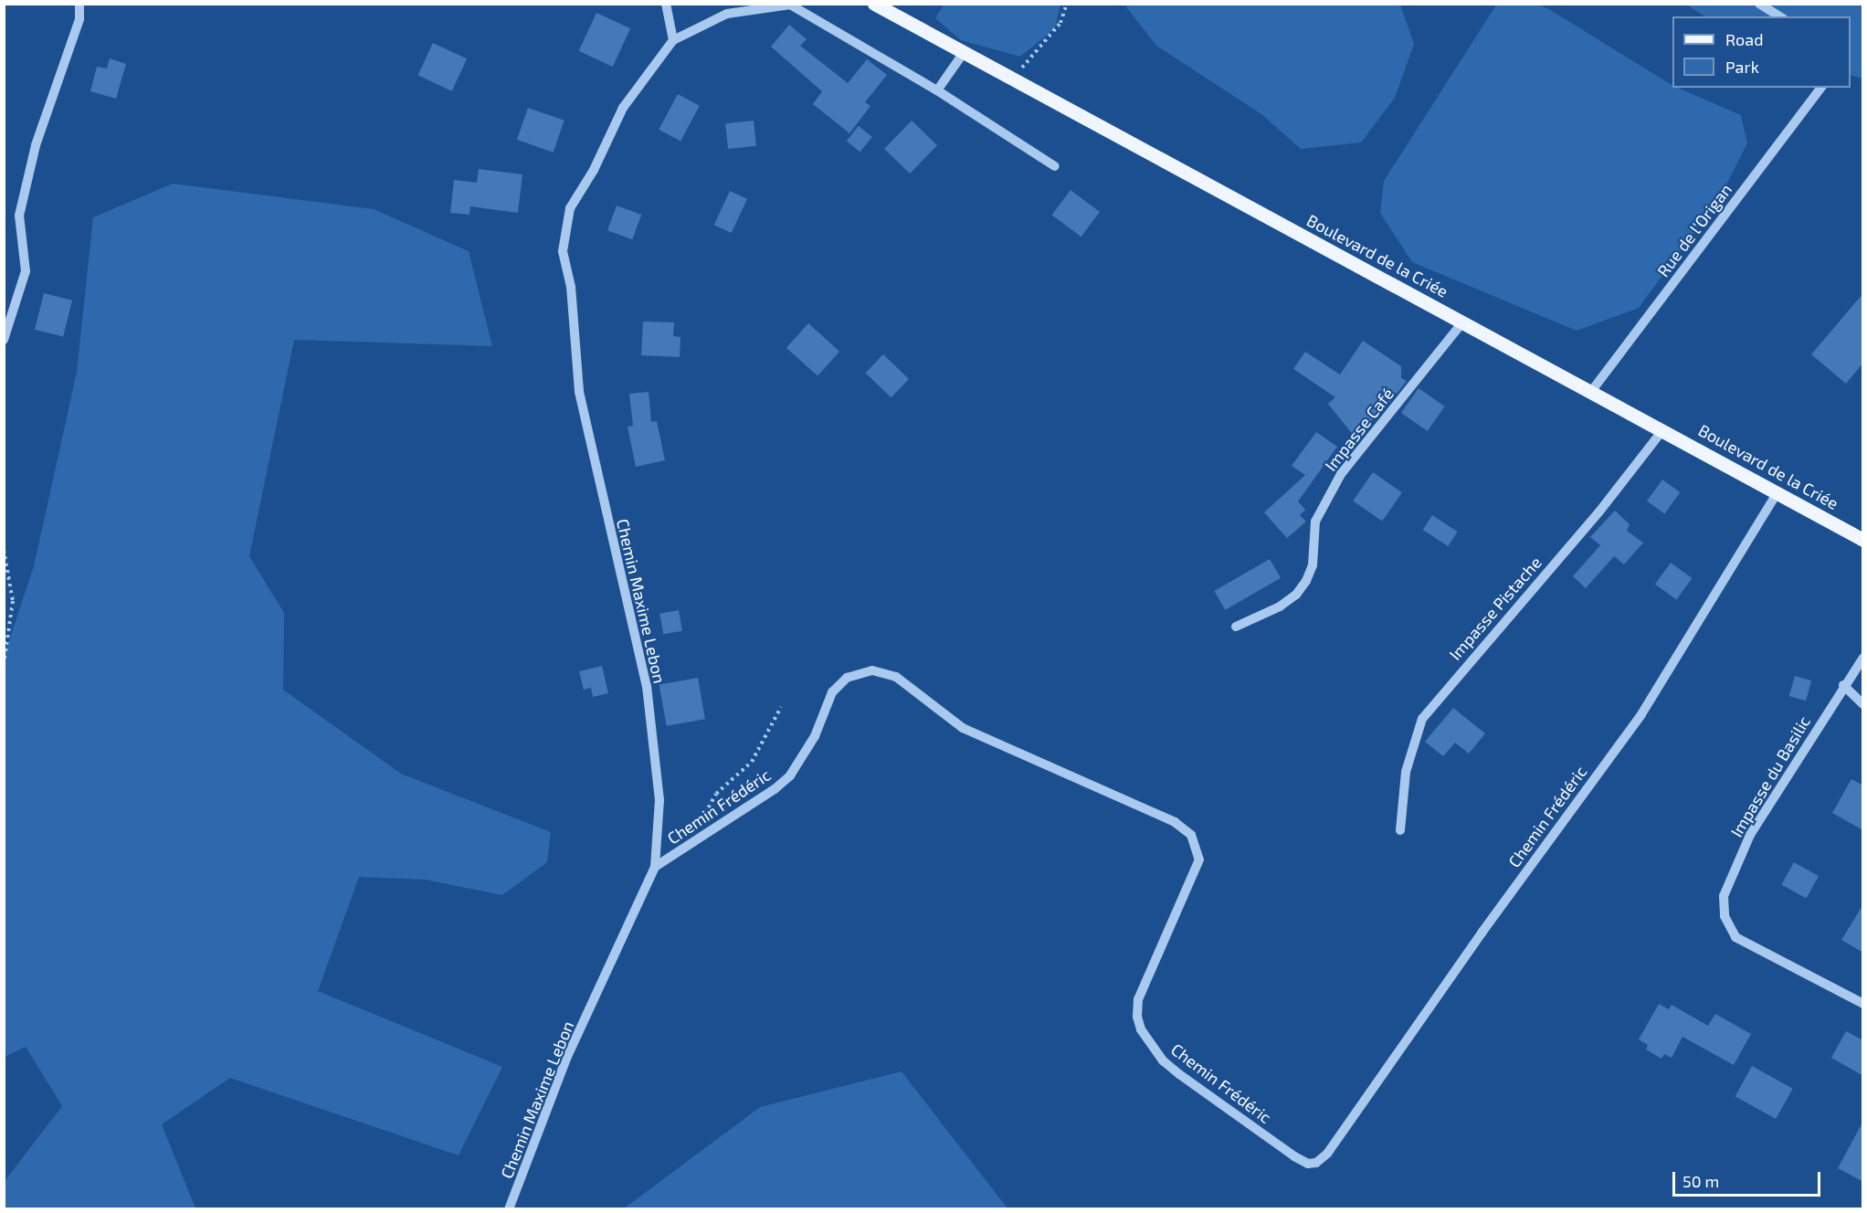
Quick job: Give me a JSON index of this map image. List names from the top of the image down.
{
  "streets": {
    "main road": ["Boulevard de la Criée"],
    "street": [
      "Rue de l'Origan",
      "Impasse Café",
      "Chemin Maxime Lebon",
      "Impasse Pistache",
      "Impasse du Basilic",
      "Chemin Frédéric"
    ]
  },
  "crossings": [
    ["Rue de l'Origan", "Boulevard de la Criée"],
    ["Boulevard de la Criée", "Impasse Café"],
    ["Boulevard de la Criée", "Impasse Pistache"],
    ["Boulevard de la Criée", "Chemin Frédéric"],
    ["Chemin Maxime Lebon", "Chemin Frédéric"]
  ],
  "legend": ["Road", "Park"],
  "scale_bar": "50 m"
}
